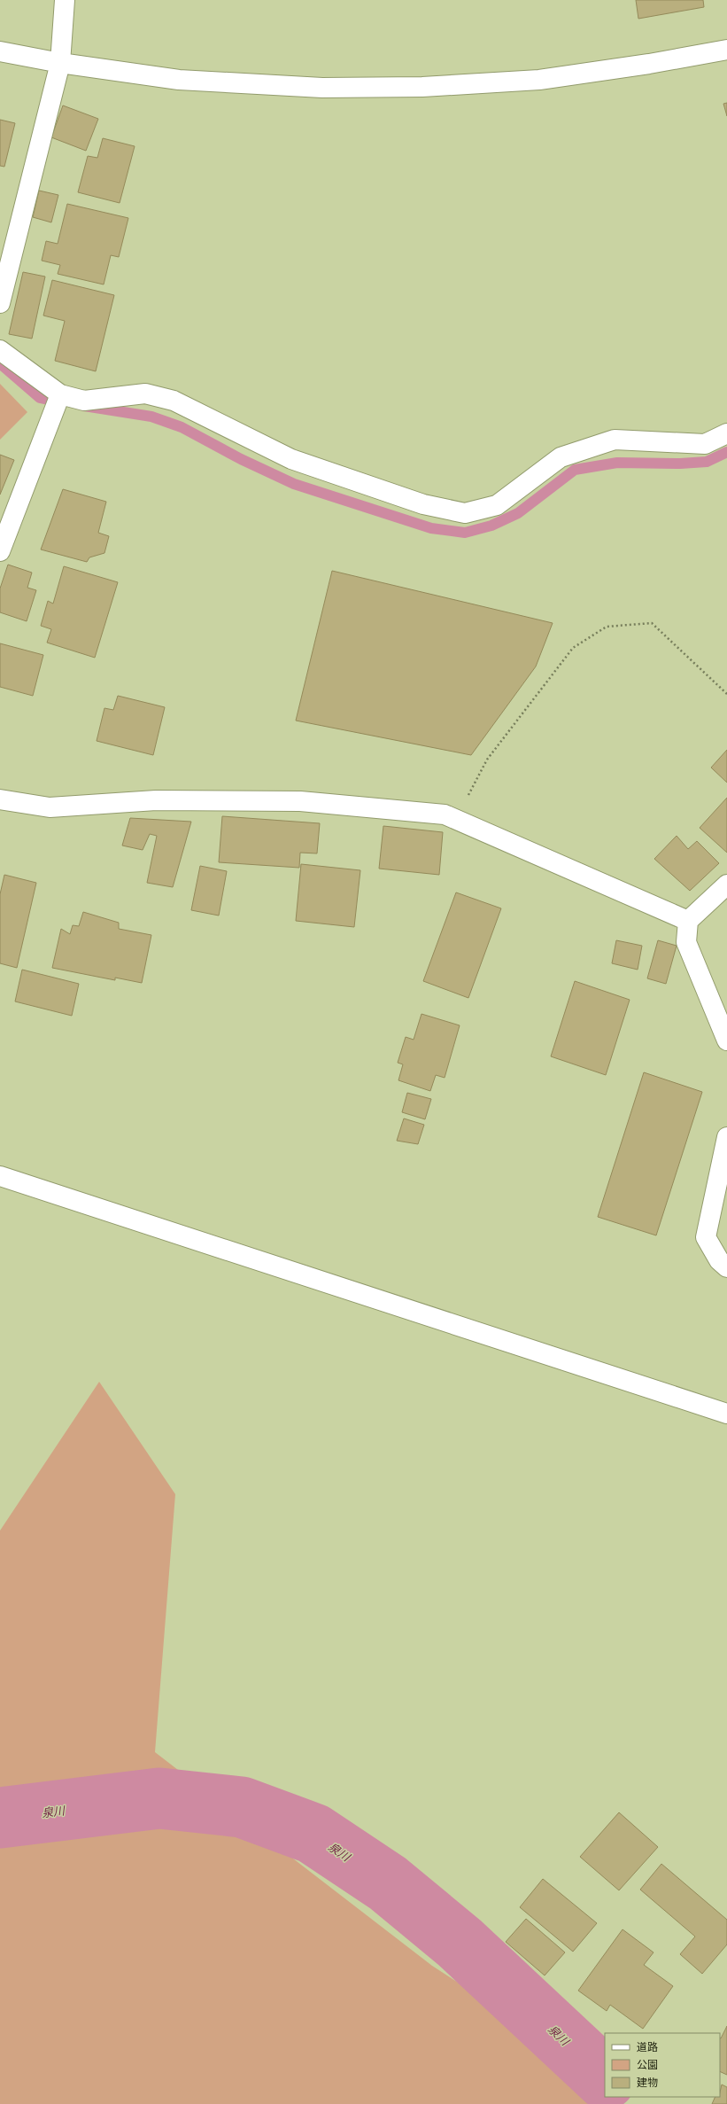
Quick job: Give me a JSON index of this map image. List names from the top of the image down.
{
  "water": ["泉川"],
  "legend": ["道路", "公園", "建物"]
}
